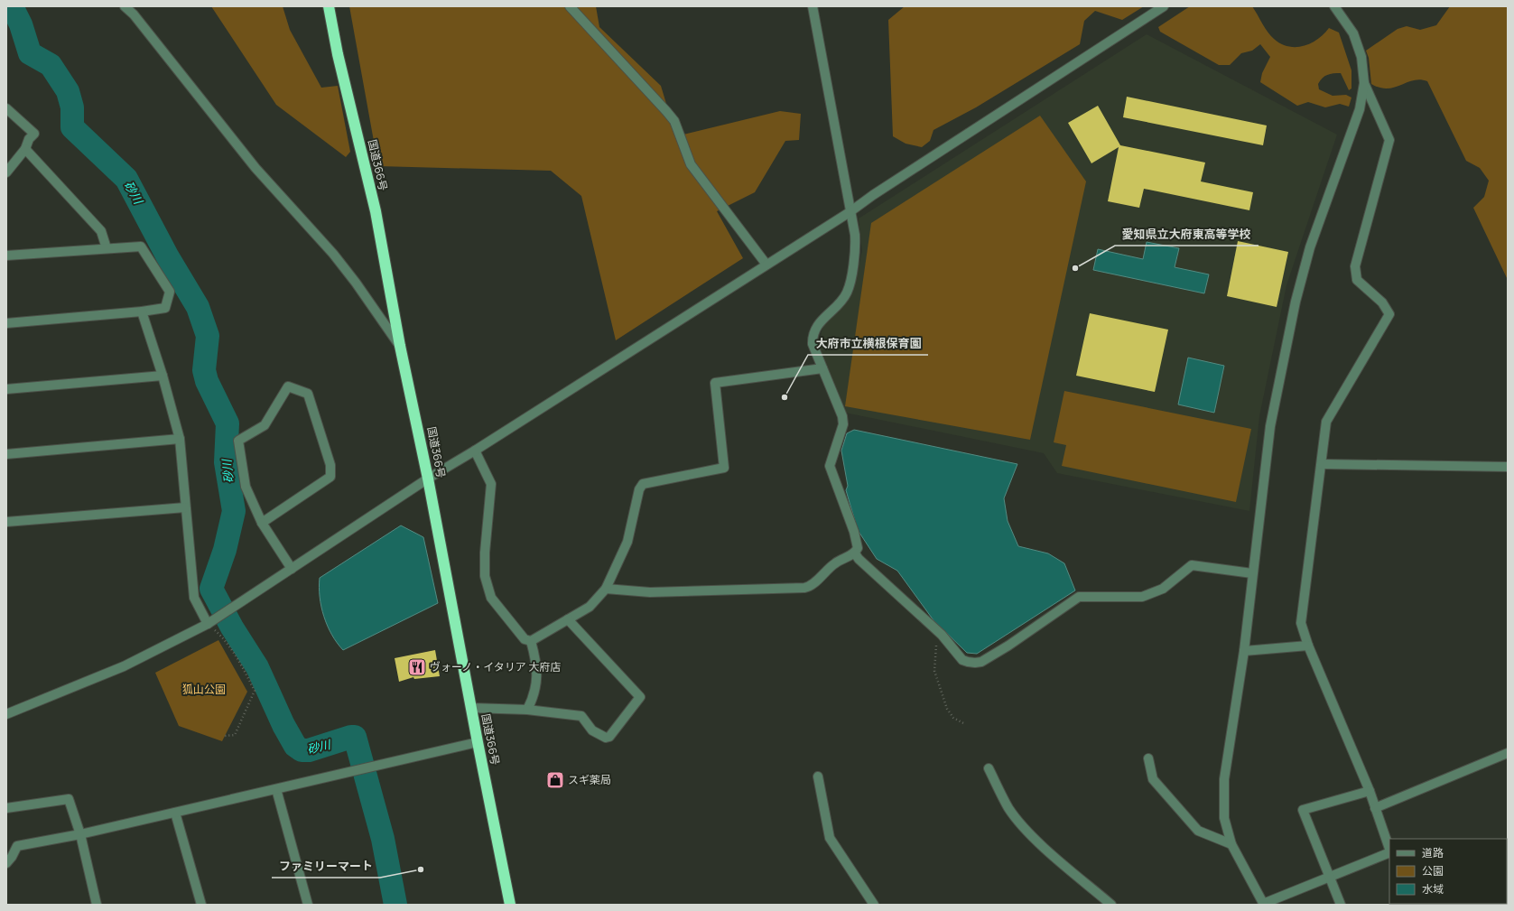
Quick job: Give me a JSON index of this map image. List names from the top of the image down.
{
  "streets": {
    "highway": ["国道366号"]
  },
  "water": ["砂川"],
  "parks": ["狐山公園"],
  "places": {
    "other": ["愛知県立大府東高等学校", "大府市立横根保育園", "ファミリーマート"],
    "restaurant": ["ヴォーノ・イタリア 大府店"],
    "shop": ["スギ薬局"]
  },
  "legend": ["道路", "公園", "水域"]
}
